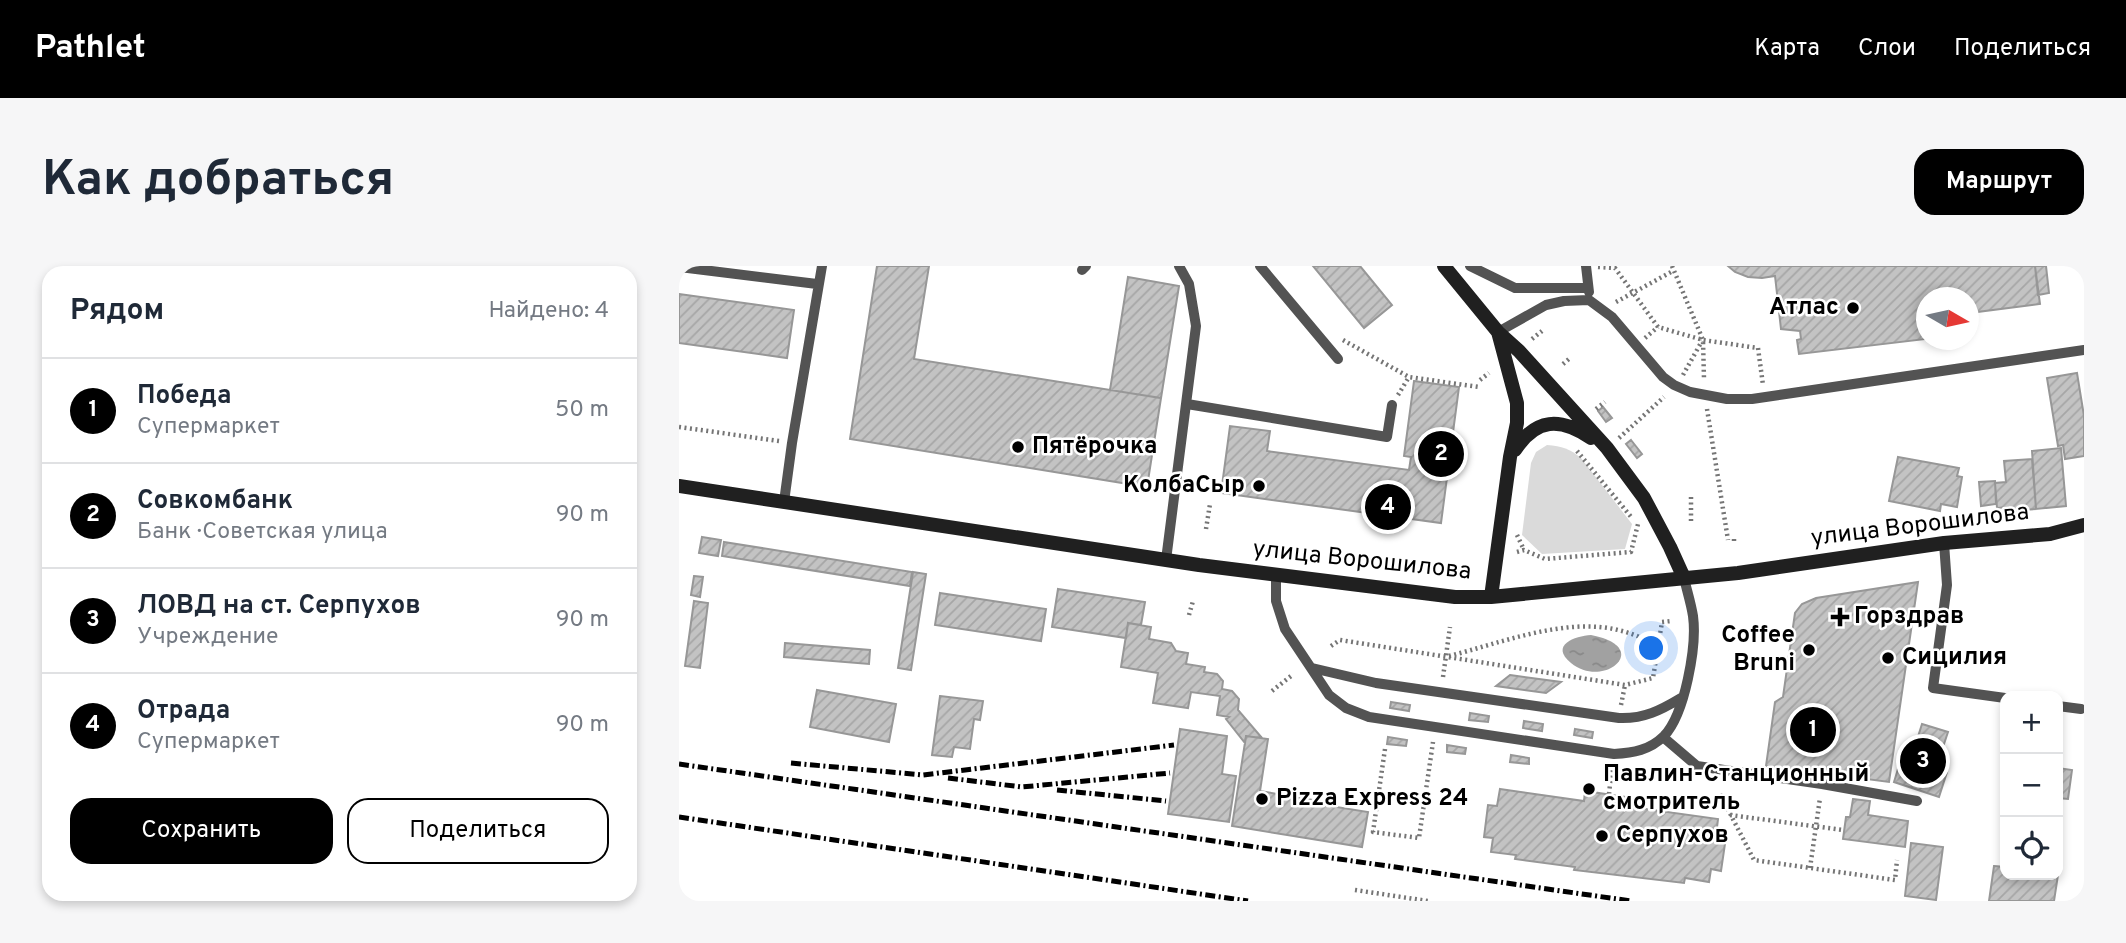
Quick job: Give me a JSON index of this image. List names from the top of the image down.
{
  "streets": {
    "main road": ["улица Ворошилова"]
  },
  "places": {
    "other": [
      "Атлас",
      "Пятёрочка",
      "КолбаСыр",
      "Coffee Bruni",
      "Сицилия",
      "Павлин-Станционный смотритель",
      "Pizza Express 24",
      "Серпухов"
    ],
    "health": ["Горздрав"]
  },
  "north": "right",
  "page": {
    "header": "Pathlet",
    "nav": ["Карта", "Слои", "Поделиться"],
    "buttons": [
      "Маршрут",
      ["Сохранить", "Поделиться"]
    ],
    "title": "Как добраться",
    "heading": ["Рядом", "Найдено: 4"],
    "list": [
      {
        "mark": "1",
        "name": "Победа",
        "note": "Супермаркет",
        "value": "50 m"
      },
      {
        "mark": "2",
        "name": "Совкомбанк",
        "note": "Банк · Советская улица",
        "value": "90 m"
      },
      {
        "mark": "3",
        "name": "ЛОВД на ст. Серпухов",
        "note": "Учреждение",
        "value": "90 m"
      },
      {
        "mark": "4",
        "name": "Отрада",
        "note": "Супермаркет",
        "value": "90 m"
      }
    ],
    "pins": [
      "2",
      "4",
      "1",
      "3"
    ],
    "map_buttons": ["+", "−"]
  }
}
